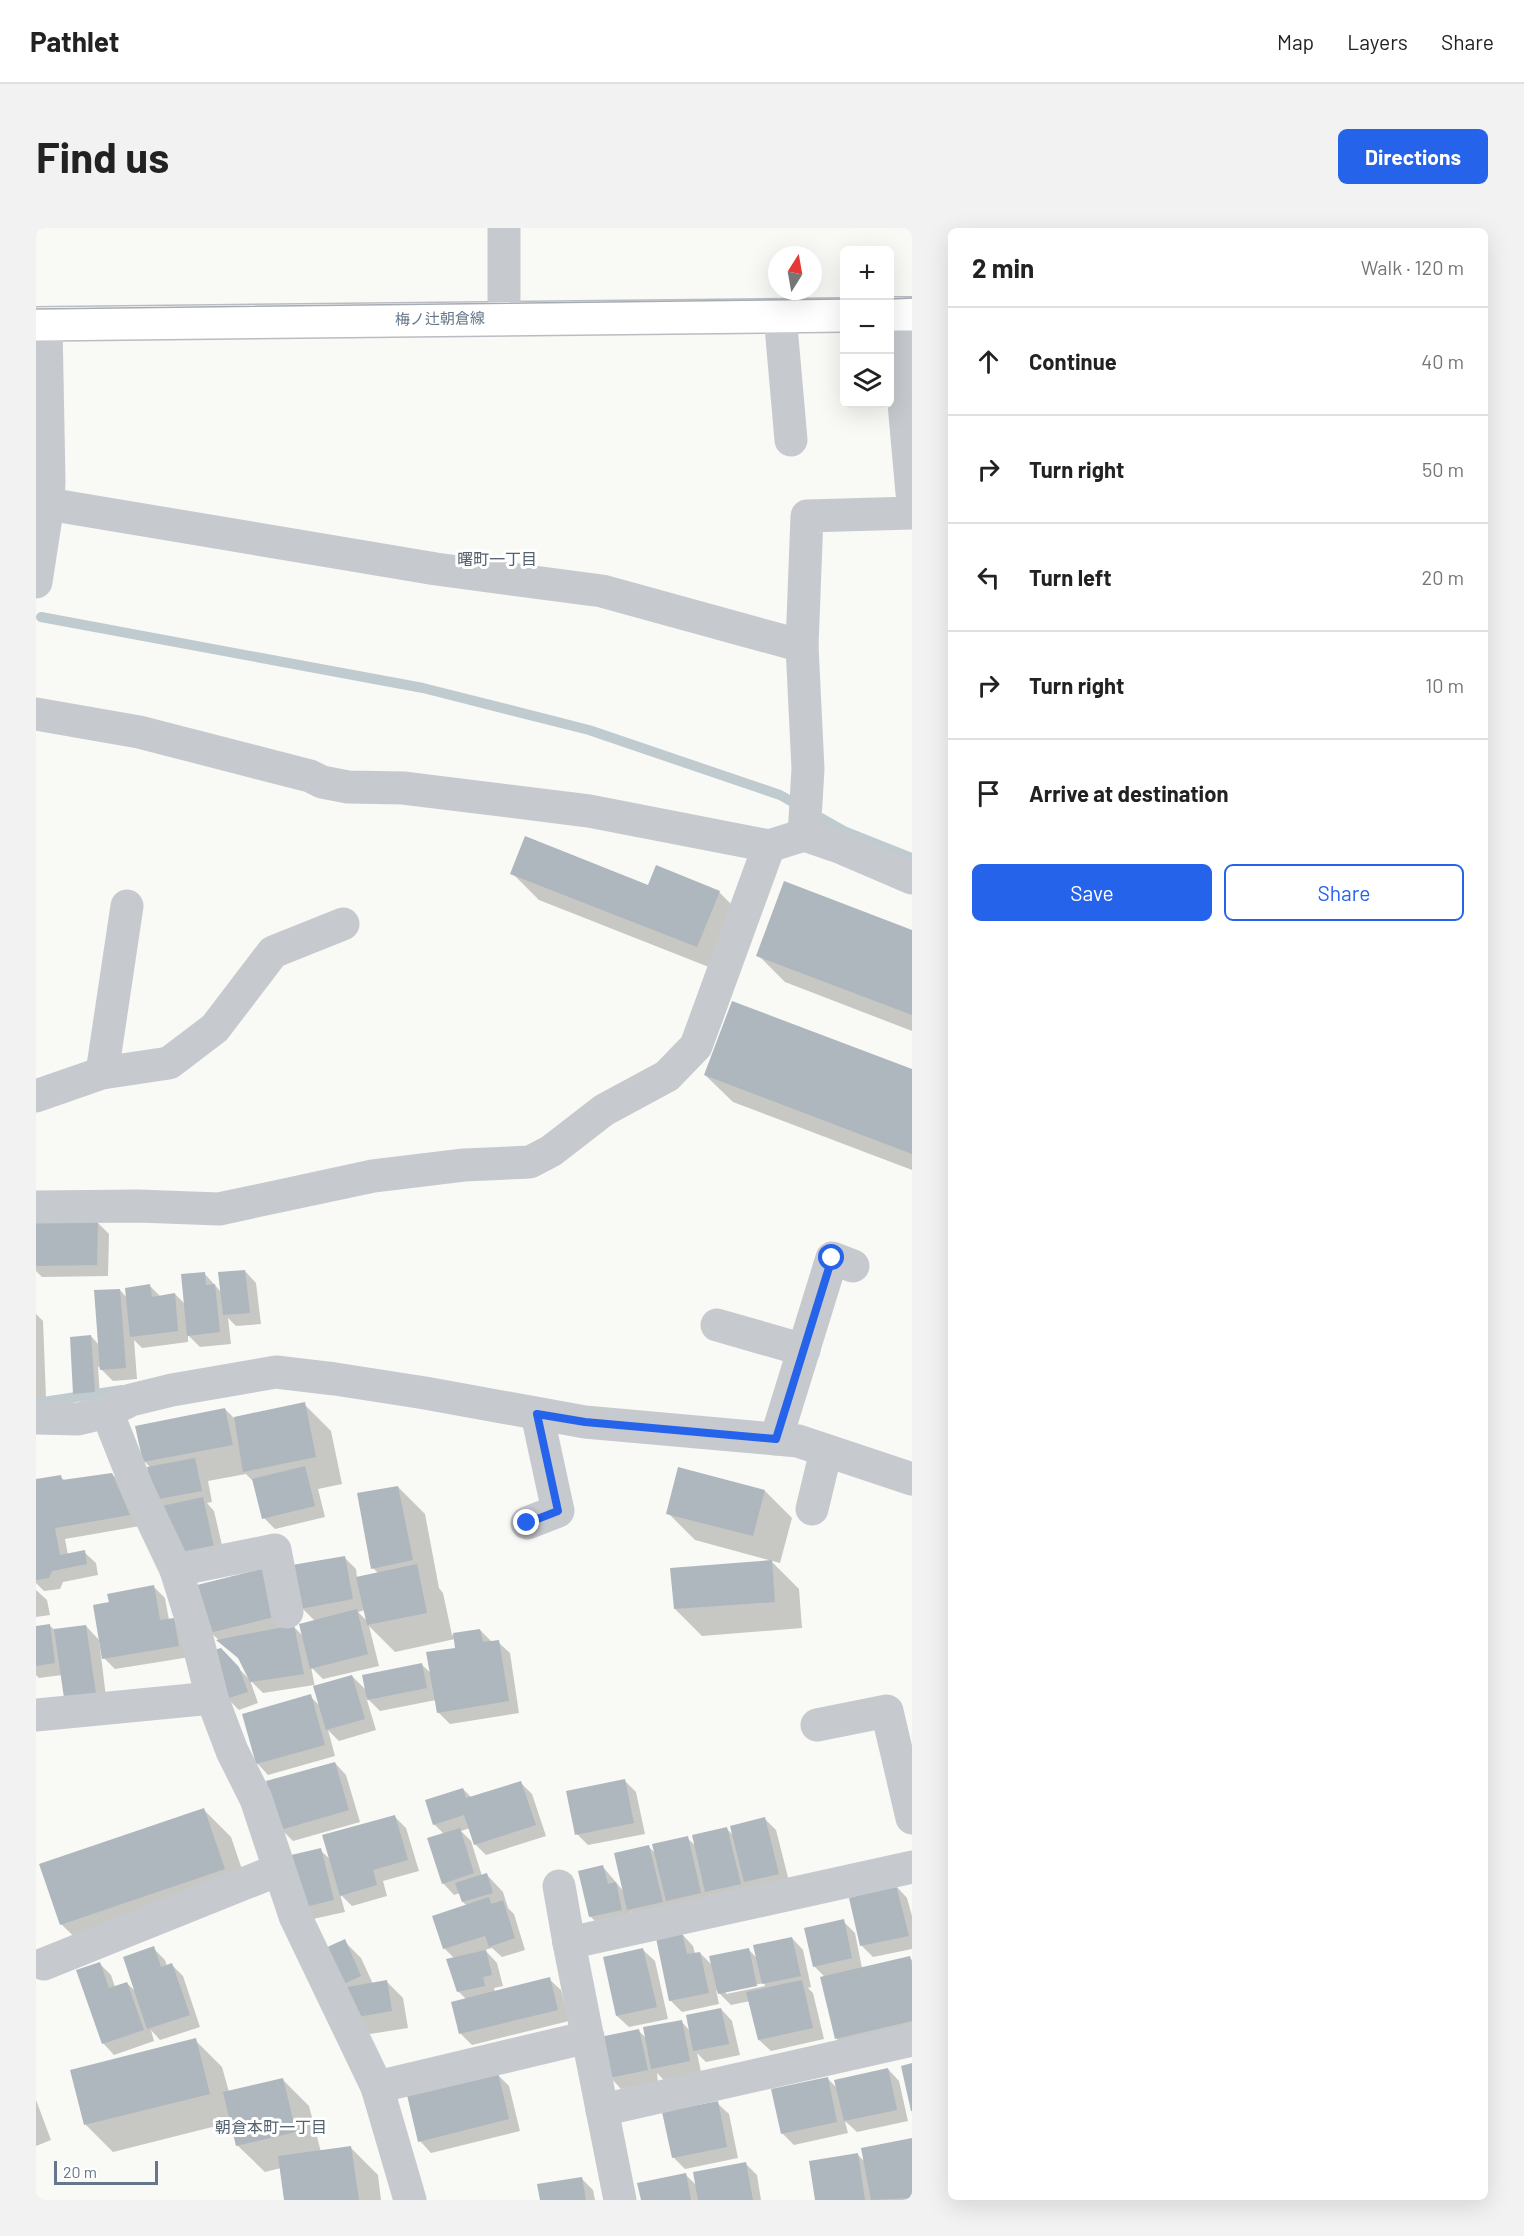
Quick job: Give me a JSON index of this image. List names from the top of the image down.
{
  "streets": {
    "main road": ["梅ノ辻朝倉線"]
  },
  "districts": ["曙町一丁目", "朝倉本町一丁目"],
  "scale_bar": "20 m",
  "north": "top",
  "page": {
    "header": "Pathlet",
    "nav": ["Map", "Layers", "Share"],
    "buttons": [
      "Directions",
      ["Save", "Share"]
    ],
    "title": "Find us",
    "heading": ["2 min", "Walk · 120 m"],
    "map_buttons": ["+", "−"],
    "list": [
      ["Continue", "40 m"],
      ["Turn right", "50 m"],
      ["Turn left", "20 m"],
      ["Turn right", "10 m"],
      "Arrive at destination"
    ],
    "scale": "20 m"
  }
}
